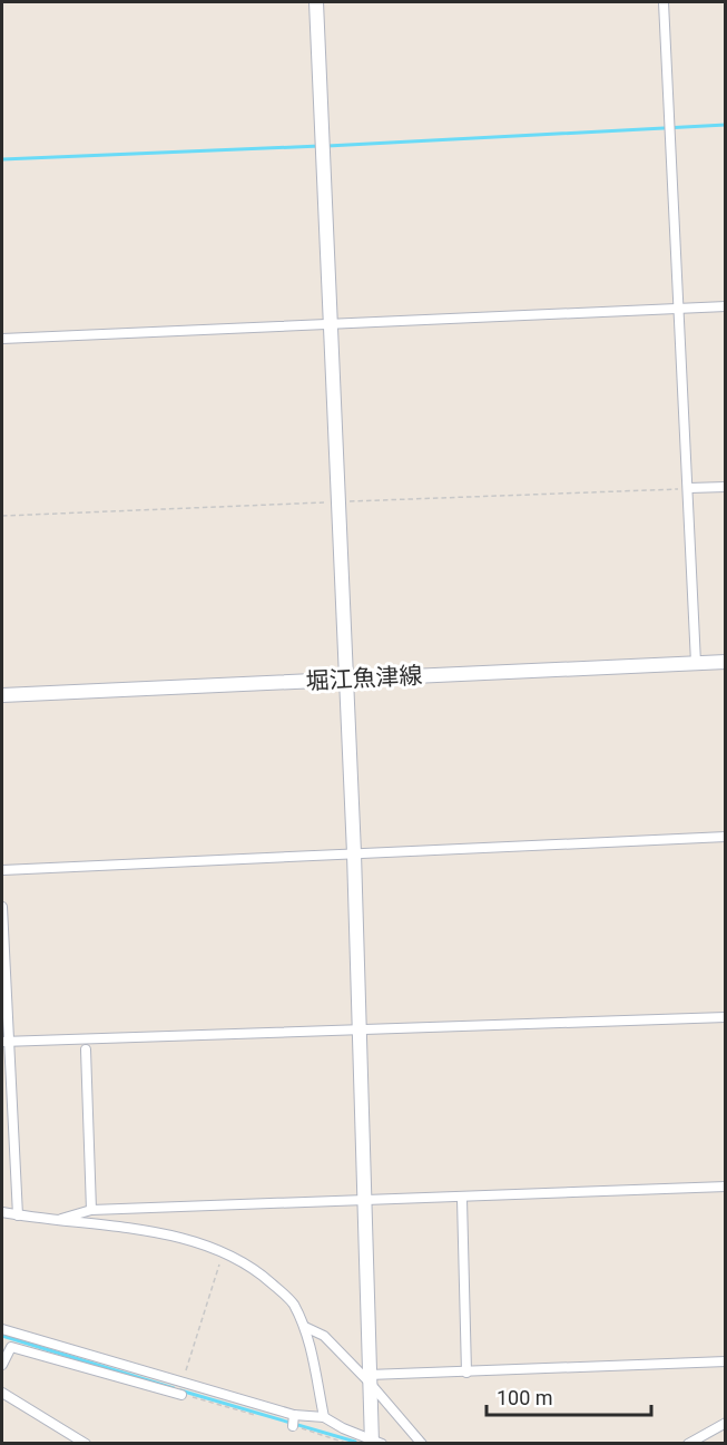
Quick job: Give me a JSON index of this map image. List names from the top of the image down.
{
  "streets": {
    "street": ["堀江魚津線"]
  },
  "scale_bar": "100 m"
}
